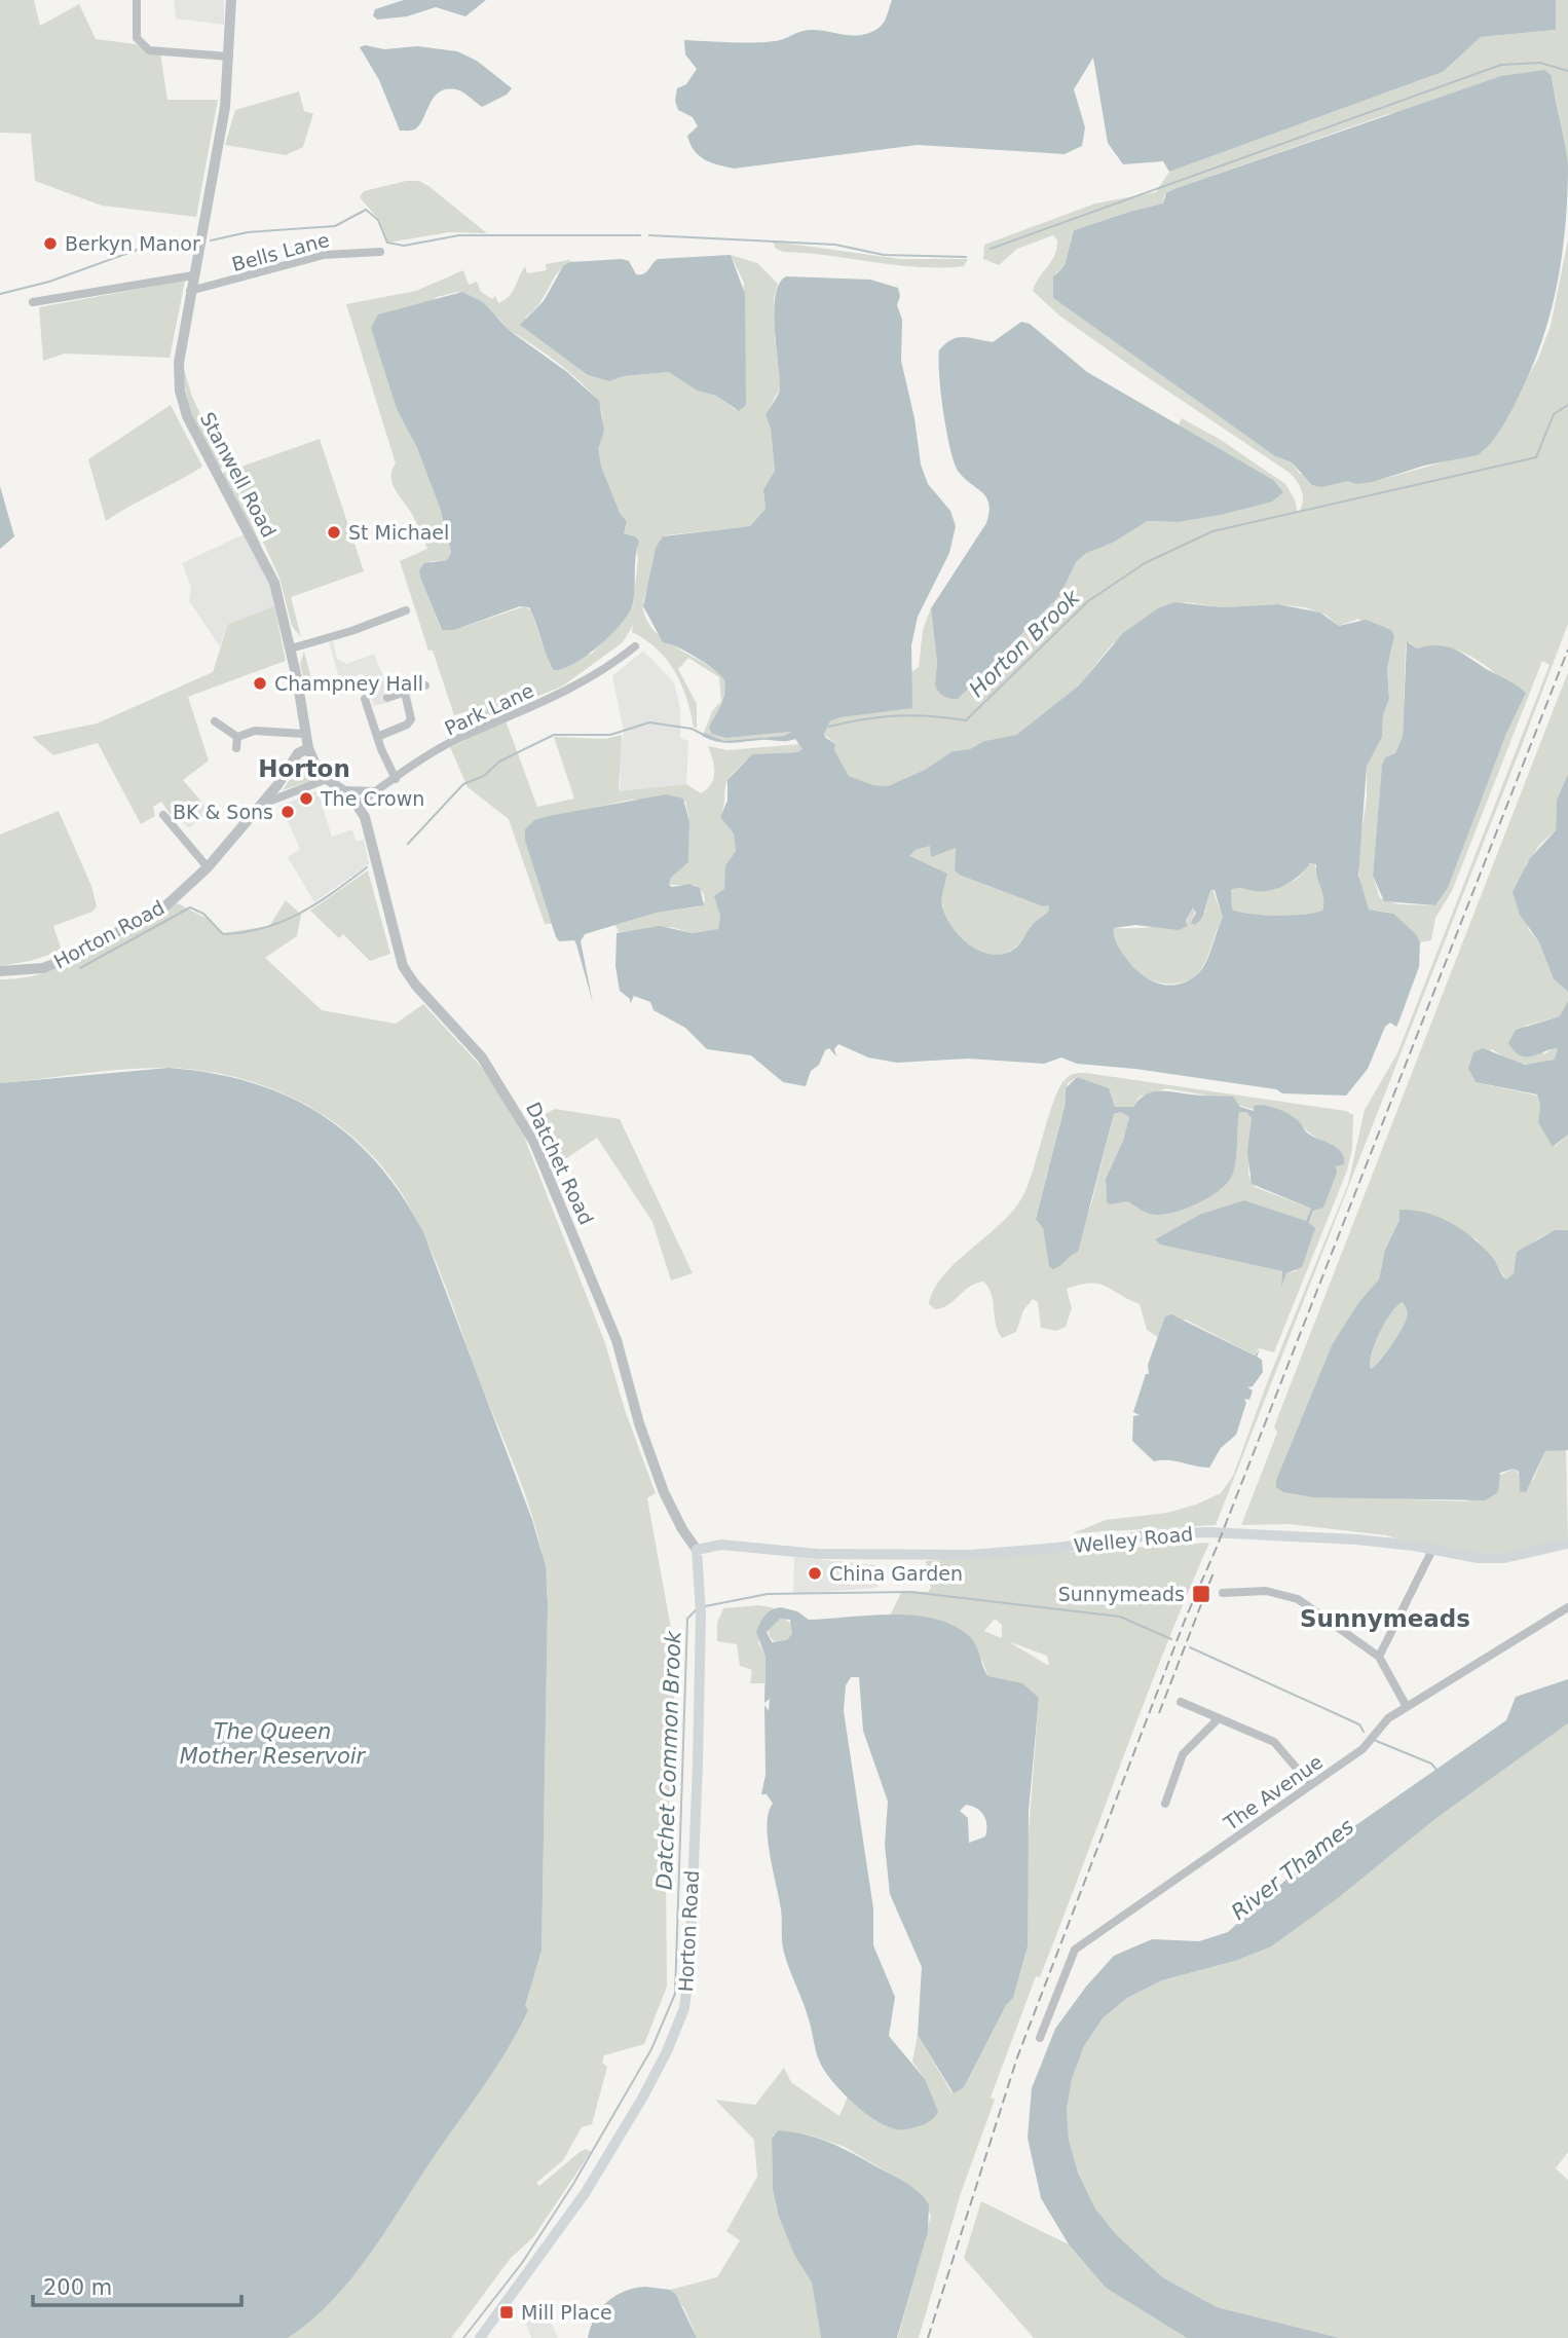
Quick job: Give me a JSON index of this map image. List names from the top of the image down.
{
  "streets": {
    "main road": ["Horton Road", "Welley Road"],
    "street": [
      "Bells Lane",
      "Stanwell Road",
      "Park Lane",
      "Datchet Road",
      "The Avenue"
    ]
  },
  "crossings": [
    ["Bells Lane", "Stanwell Road"],
    ["Stanwell Road", "Horton Road"],
    ["Stanwell Road", "Datchet Road"],
    ["Park Lane", "Datchet Road"],
    ["Horton Road", "Datchet Road"],
    ["Horton Road", "Welley Road"],
    ["Datchet Road", "Welley Road"]
  ],
  "districts": ["Horton", "Sunnymeads"],
  "water": [
    "Horton Brook",
    "The Queen Mother Reservoir",
    "Datchet Common Brook",
    "River Thames"
  ],
  "places": {
    "other": [
      "Berkyn Manor",
      "St Michael",
      "Champney Hall",
      "The Crown",
      "BK & Sons",
      "China Garden"
    ],
    "transit": ["Sunnymeads", "Mill Place"]
  },
  "scale_bar": "200 m"
}
